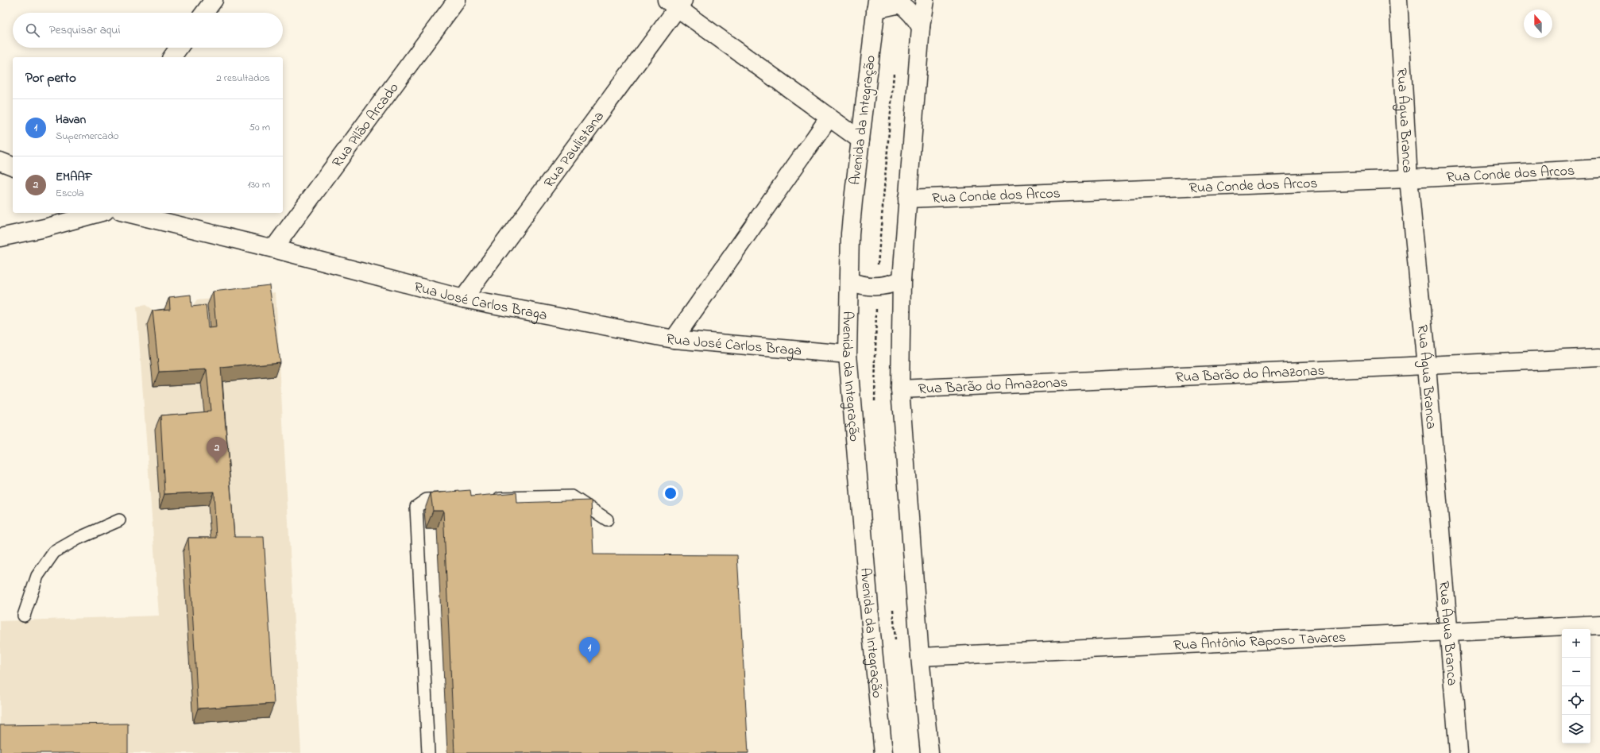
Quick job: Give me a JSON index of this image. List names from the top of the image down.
{
  "streets": {
    "street": [
      "Avenida da Integração",
      "Rua Água Branca",
      "Rua Pilão Arcado",
      "Rua Paulistana",
      "Rua Conde dos Arcos",
      "Rua José Carlos Braga",
      "Rua Barão do Amazonas",
      "Rua Antônio Raposo Tavares"
    ]
  },
  "crossings": [
    ["Avenida da Integração", "Rua José Carlos Braga"],
    ["Rua Água Branca", "Rua Conde dos Arcos"],
    ["Rua Água Branca", "Rua Barão do Amazonas"],
    ["Rua Água Branca", "Rua Antônio Raposo Tavares"],
    ["Rua Pilão Arcado", "Rua José Carlos Braga"],
    ["Rua Paulistana", "Rua José Carlos Braga"]
  ],
  "north": "top",
  "page": {
    "search": "Pesquisar aqui",
    "heading": ["Por perto", "2 resultados"],
    "list": [
      {
        "mark": "1",
        "name": "Havan",
        "note": "Supermercado",
        "value": "50 m"
      },
      {
        "mark": "2",
        "name": "EMAAF",
        "note": "Escola",
        "value": "130 m"
      }
    ],
    "pins": ["2", "1"],
    "map_buttons": ["+", "−"]
  }
}
